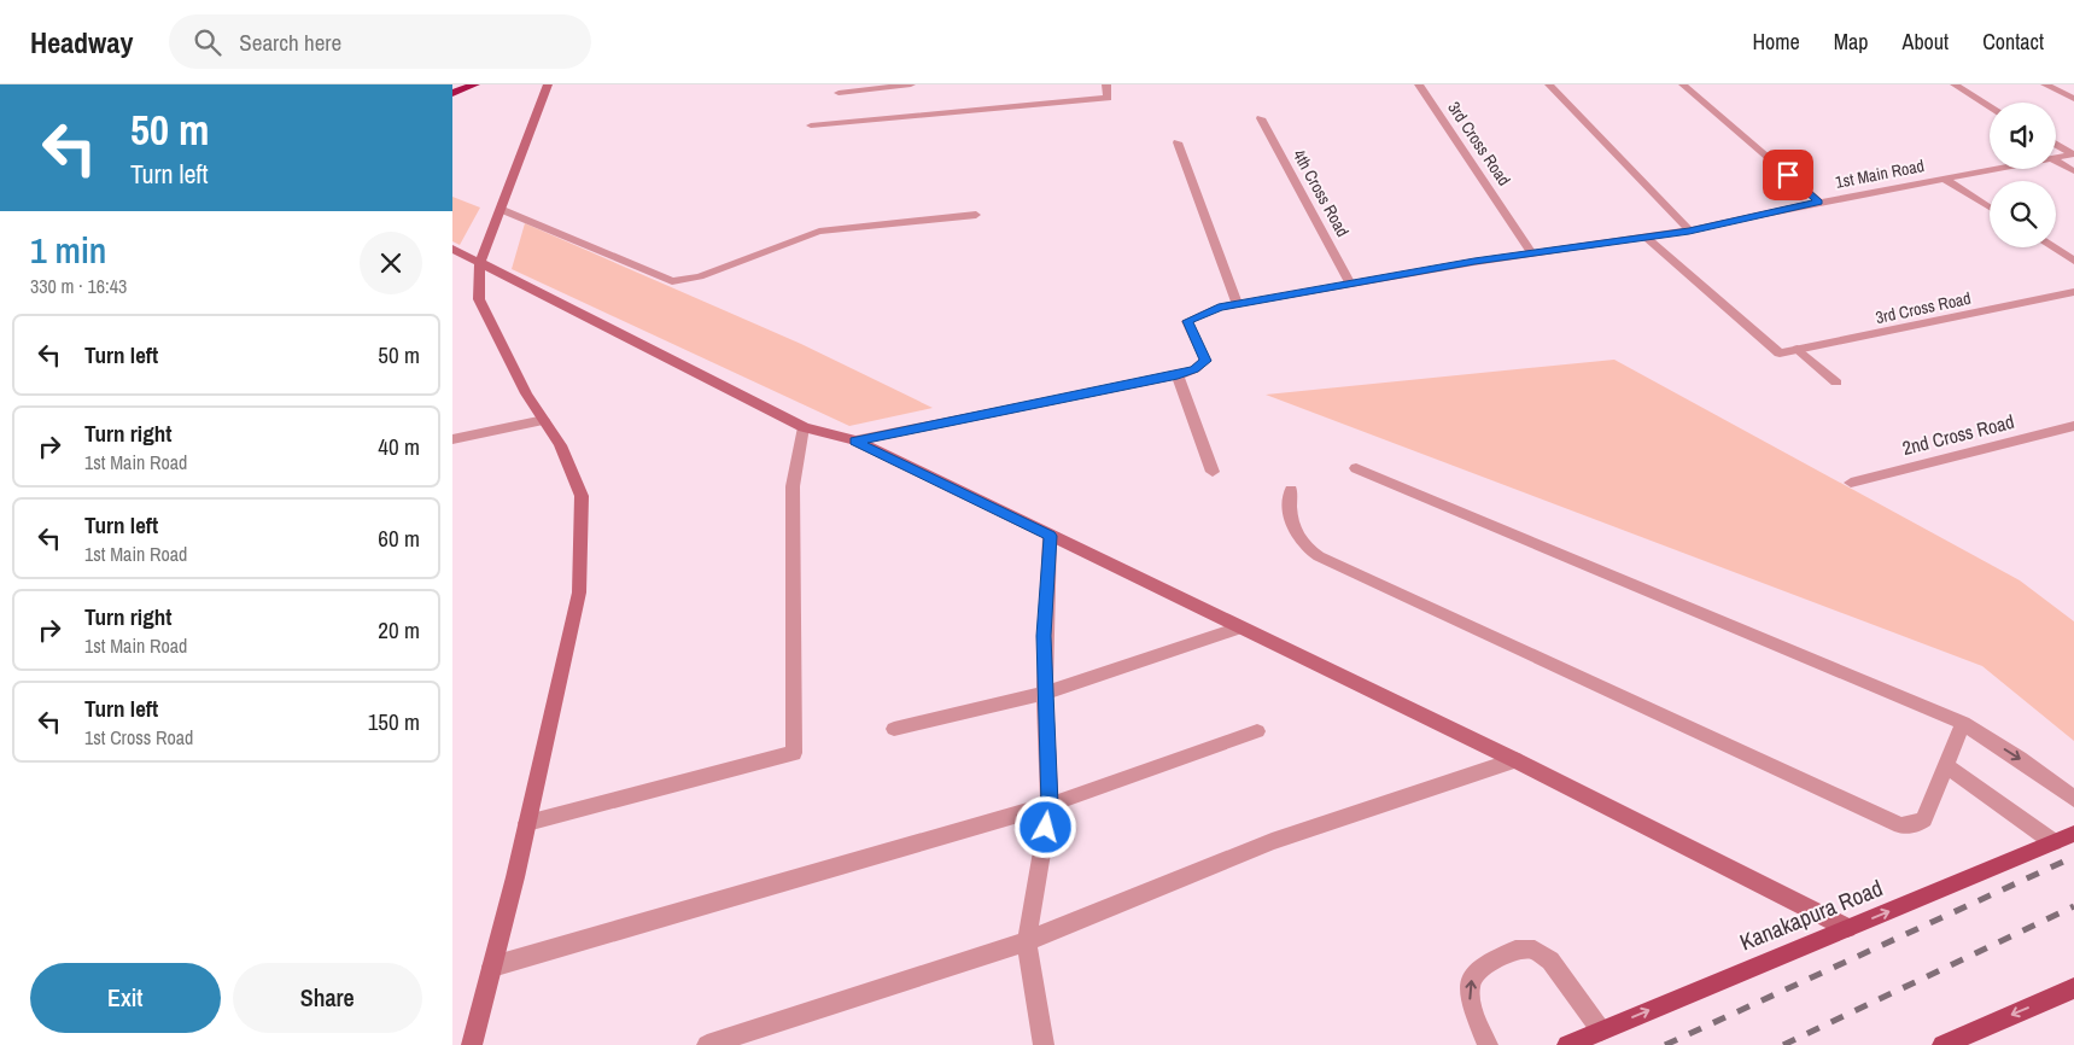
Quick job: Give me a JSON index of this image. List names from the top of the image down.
{
  "streets": {
    "main road": ["Kanakapura Road"],
    "street": [
      "3rd Cross Road",
      "1st Main Road",
      "4th Cross Road",
      "2nd Cross Road"
    ]
  },
  "crossings": [
    ["3rd Cross Road", "1st Main Road"],
    ["1st Main Road", "4th Cross Road"]
  ],
  "one_way": ["Kanakapura Road"],
  "page": {
    "header": "Headway",
    "search": "Search here",
    "nav": [
      "Home",
      "Map",
      "About",
      "Contact"
    ],
    "turn": ["50 m", "Turn left"],
    "heading": ["1 min", "330 m · 16:43"],
    "list": [
      {
        "name": "Turn left",
        "value": "50 m"
      },
      {
        "name": "Turn right",
        "note": "1st Main Road",
        "value": "40 m"
      },
      {
        "name": "Turn left",
        "note": "1st Main Road",
        "value": "60 m"
      },
      {
        "name": "Turn right",
        "note": "1st Main Road",
        "value": "20 m"
      },
      {
        "name": "Turn left",
        "note": "1st Cross Road",
        "value": "150 m"
      }
    ],
    "buttons": ["Exit", "Share"]
  }
}
